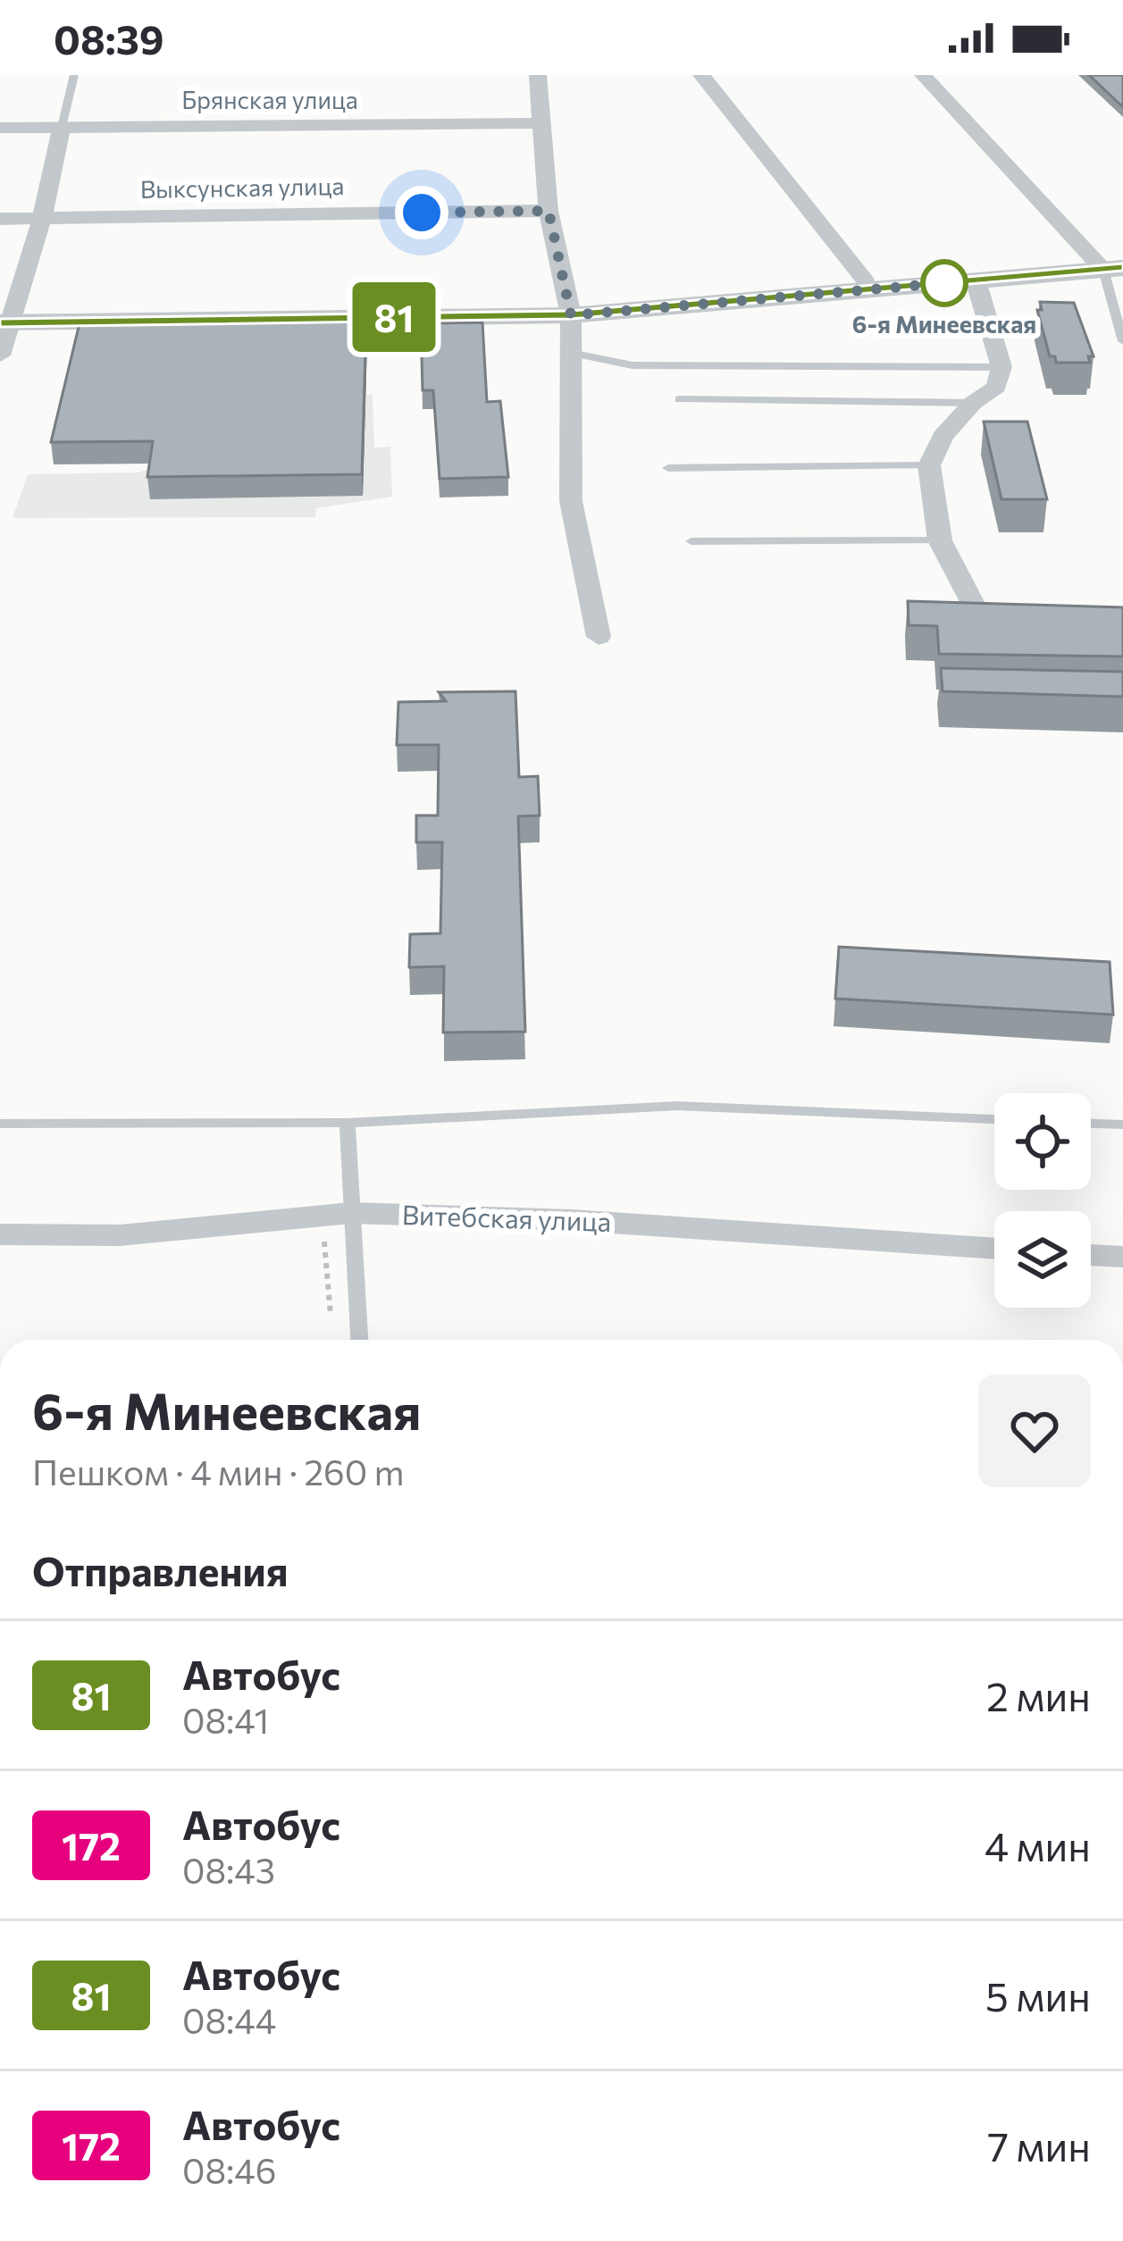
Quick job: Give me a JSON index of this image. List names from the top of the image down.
{
  "streets": {
    "street": ["Брянская улица", "Выксунская улица", "Витебская улица"]
  },
  "places": ["6-я Минеевская"],
  "lines": ["bus line 81"],
  "page": {
    "status": "08:39",
    "on_map": "81",
    "heading": [
      ["6-я Минеевская", "Пешком · 4 мин · 260 m"],
      "Отправления"
    ],
    "list": [
      {
        "mark": "81",
        "name": "Автобус",
        "note": "08:41",
        "value": "2 мин"
      },
      {
        "mark": "172",
        "name": "Автобус",
        "note": "08:43",
        "value": "4 мин"
      },
      {
        "mark": "81",
        "name": "Автобус",
        "note": "08:44",
        "value": "5 мин"
      },
      {
        "mark": "172",
        "name": "Автобус",
        "note": "08:46",
        "value": "7 мин"
      }
    ]
  }
}
